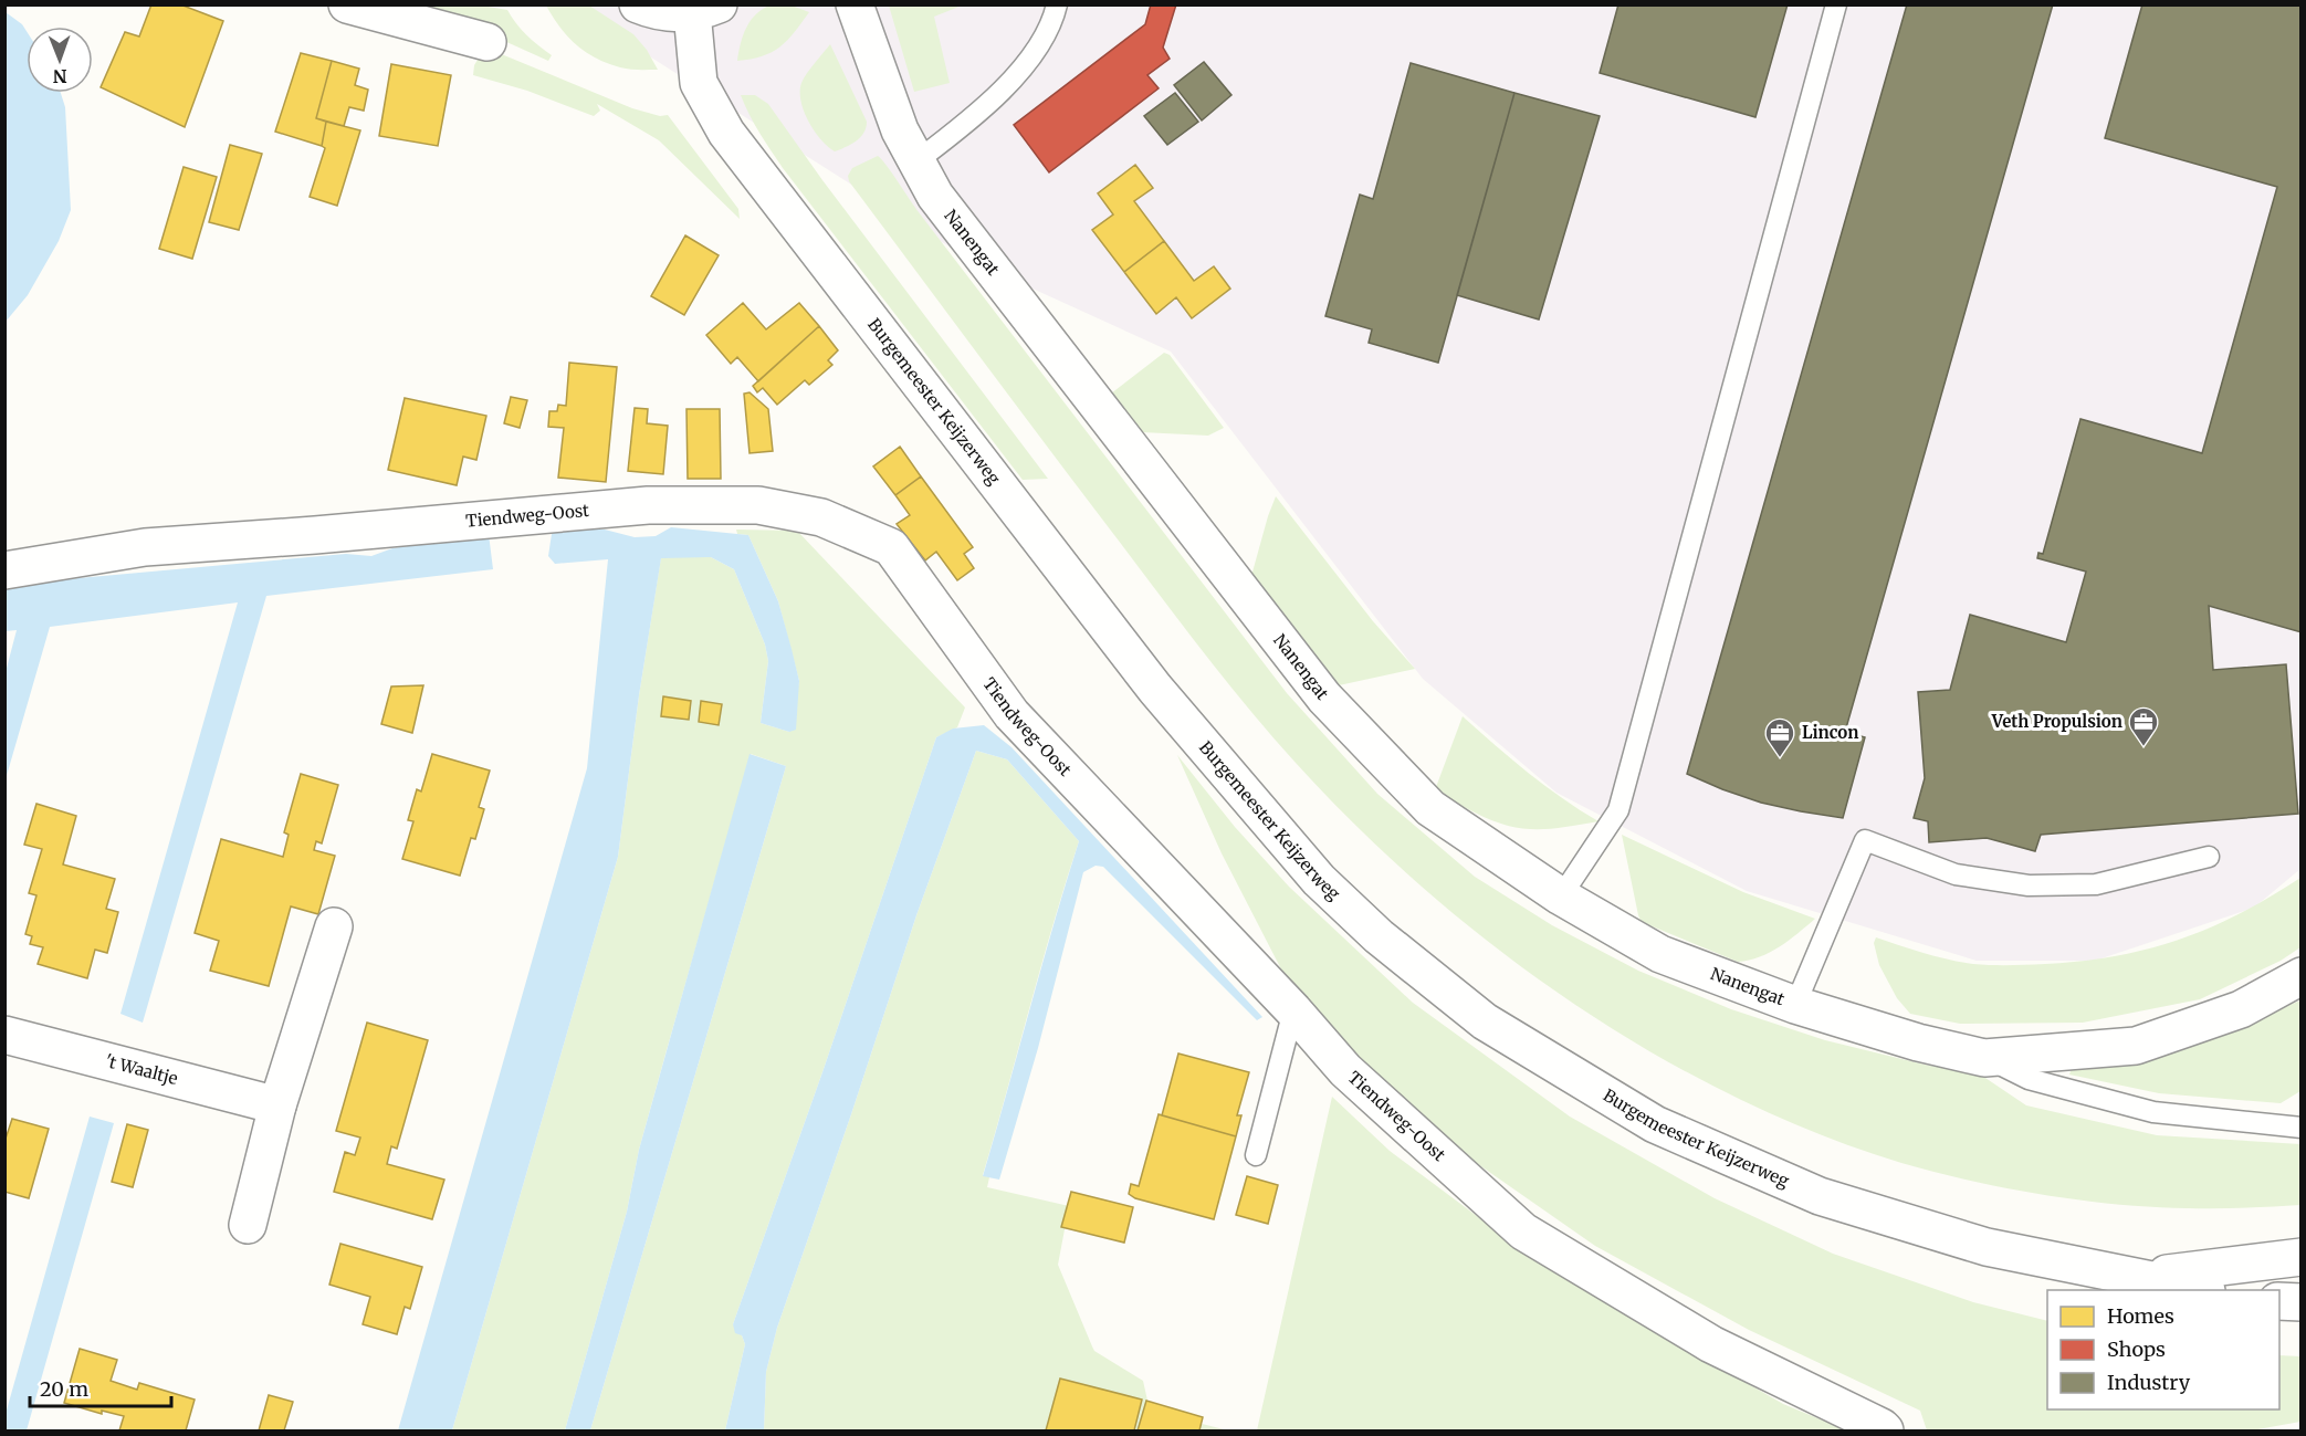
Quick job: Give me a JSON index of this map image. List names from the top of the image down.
{
  "streets": {
    "street": [
      "Nanengat",
      "Burgemeester Keijzerweg",
      "Tiendweg-Oost",
      "'t Waaltje"
    ]
  },
  "places": {
    "office": ["Veth Propulsion", "Lincon"]
  },
  "legend": ["Homes", "Shops", "Industry"],
  "scale_bar": "20 m",
  "north": "bottom"
}
